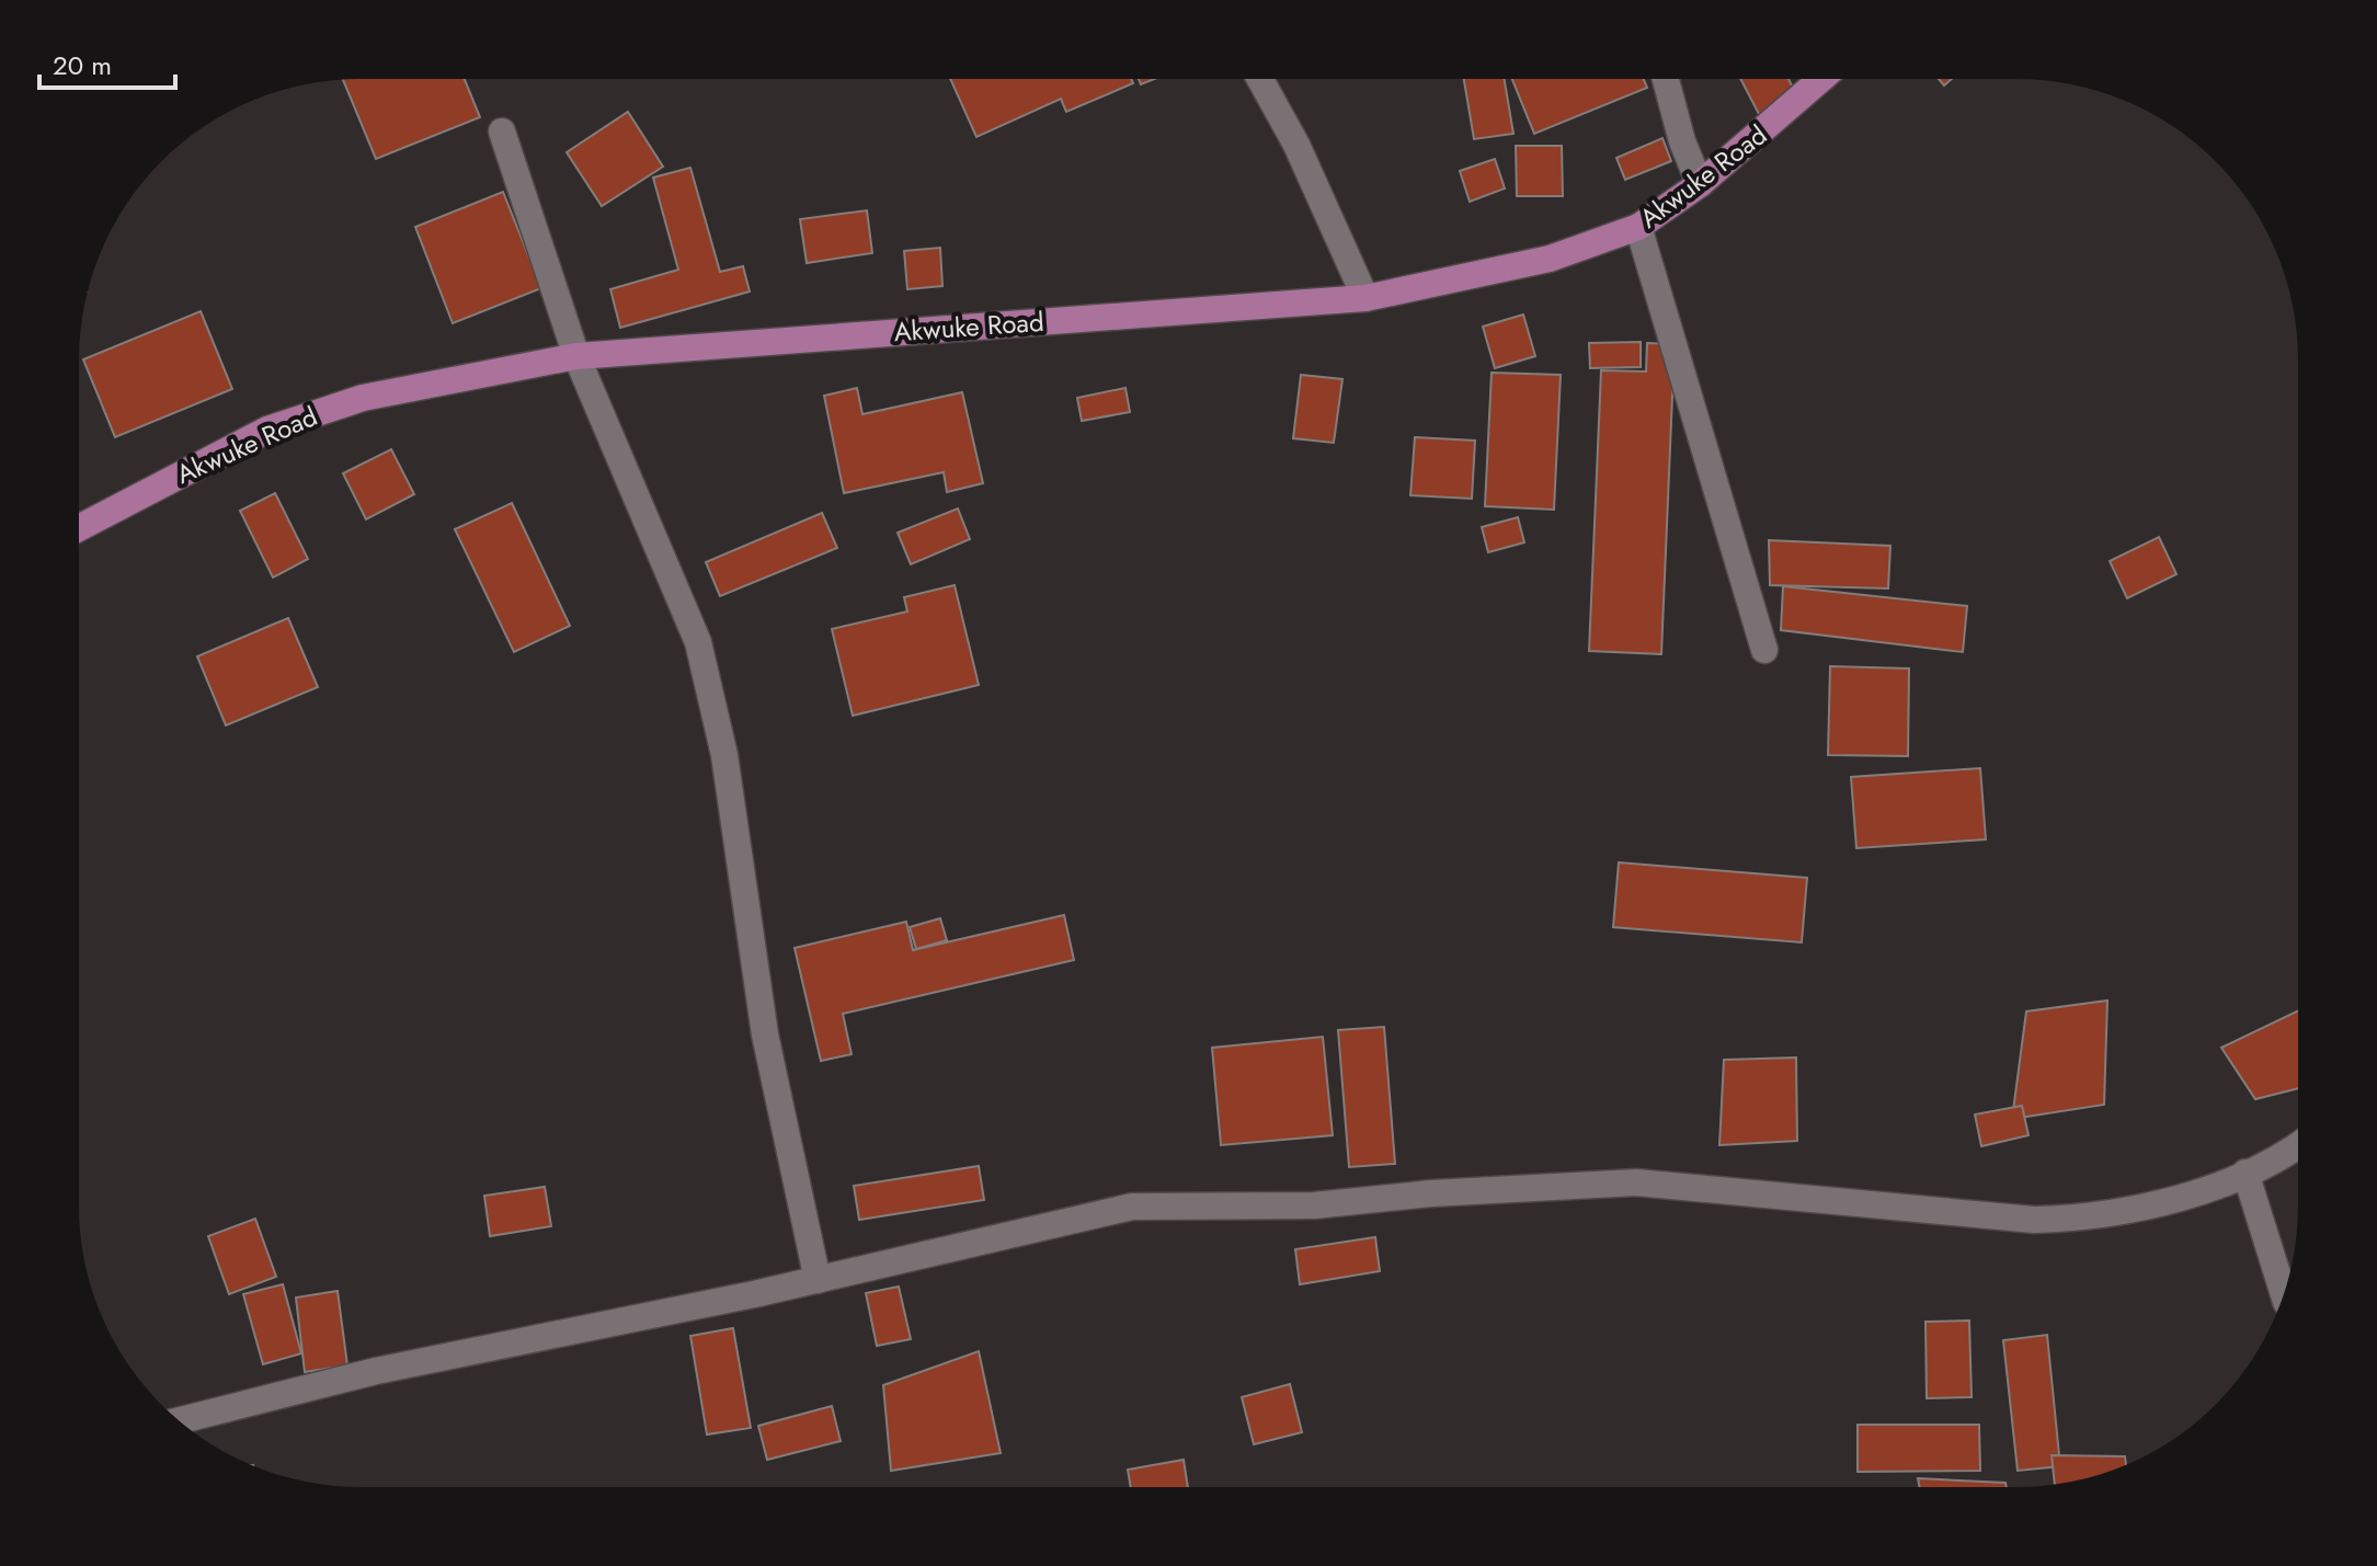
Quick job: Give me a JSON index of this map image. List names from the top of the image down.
{
  "streets": {
    "main road": ["Akwuke Road"]
  },
  "scale_bar": "20 m"
}
